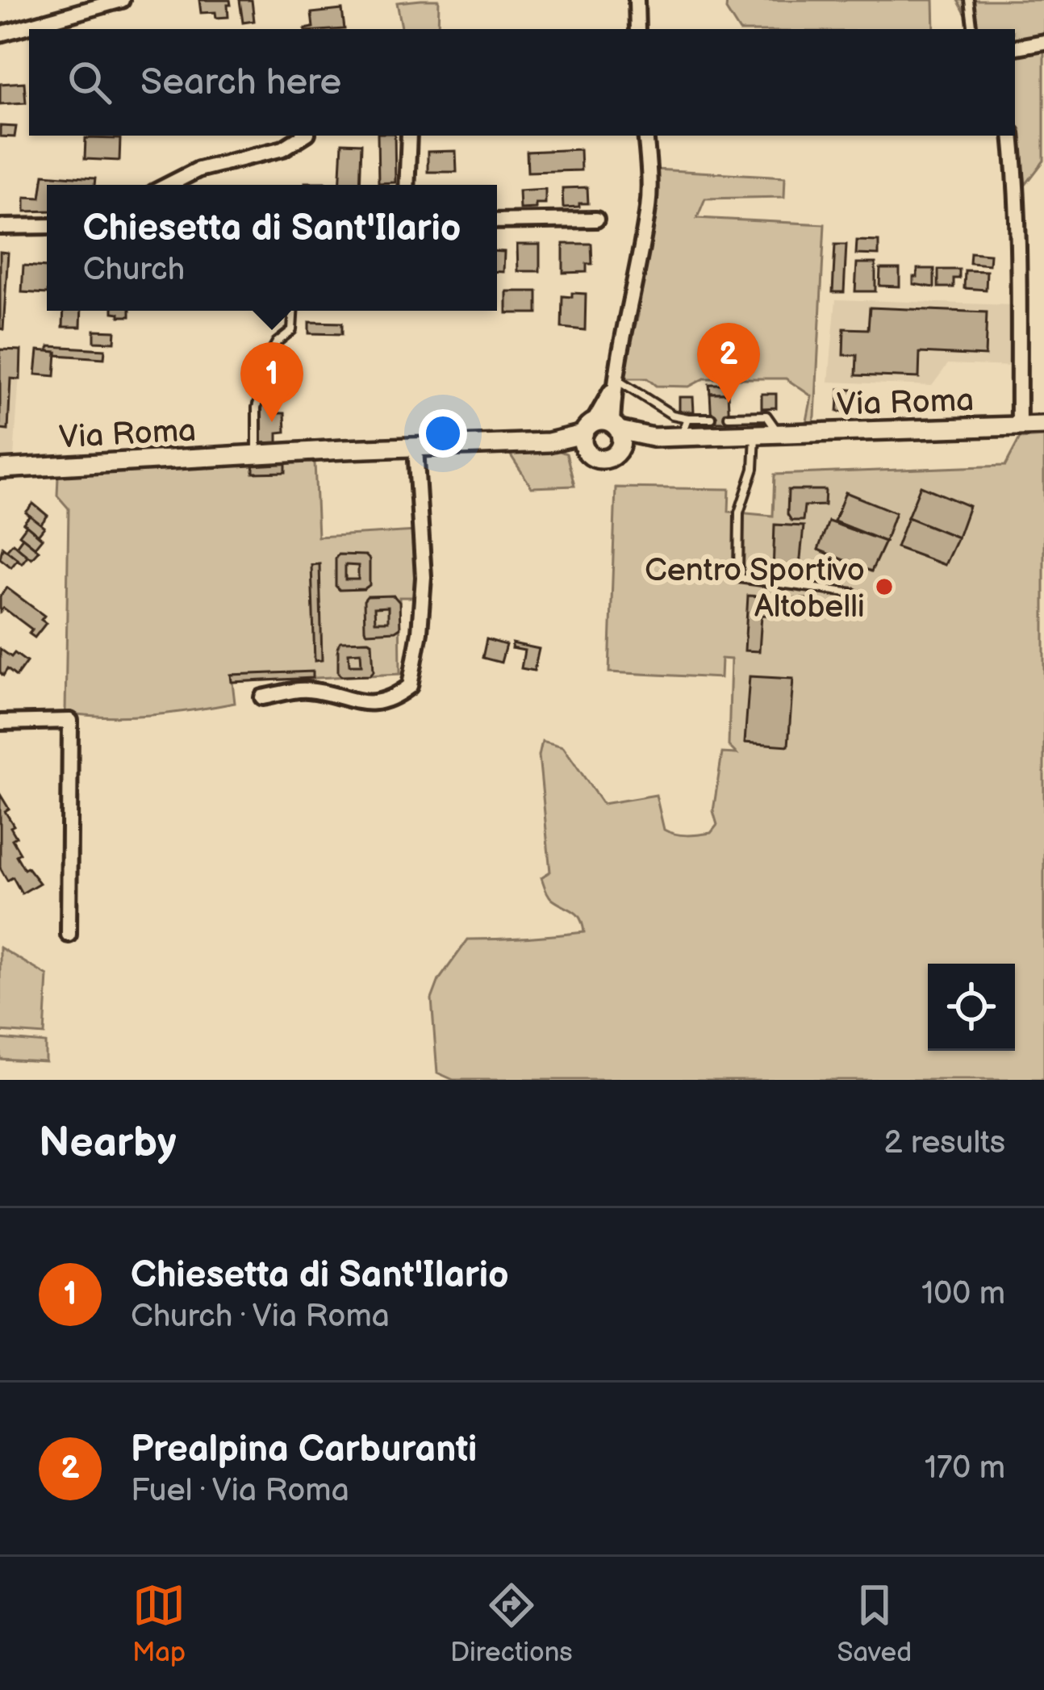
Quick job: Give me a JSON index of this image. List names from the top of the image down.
{
  "streets": {
    "street": ["Via Roma"]
  },
  "places": ["Centro Sportivo Altobelli"],
  "page": {
    "search": "Search here",
    "popup": ["Chiesetta di Sant'Ilario", "Church"],
    "pins": ["2", "1"],
    "heading": ["Nearby", "2 results"],
    "list": [
      {
        "mark": "1",
        "name": "Chiesetta di Sant'Ilario",
        "note": "Church · Via Roma",
        "value": "100 m"
      },
      {
        "mark": "2",
        "name": "Prealpina Carburanti",
        "note": "Fuel · Via Roma",
        "value": "170 m"
      }
    ],
    "nav": ["Map", "Directions", "Saved"]
  }
}
